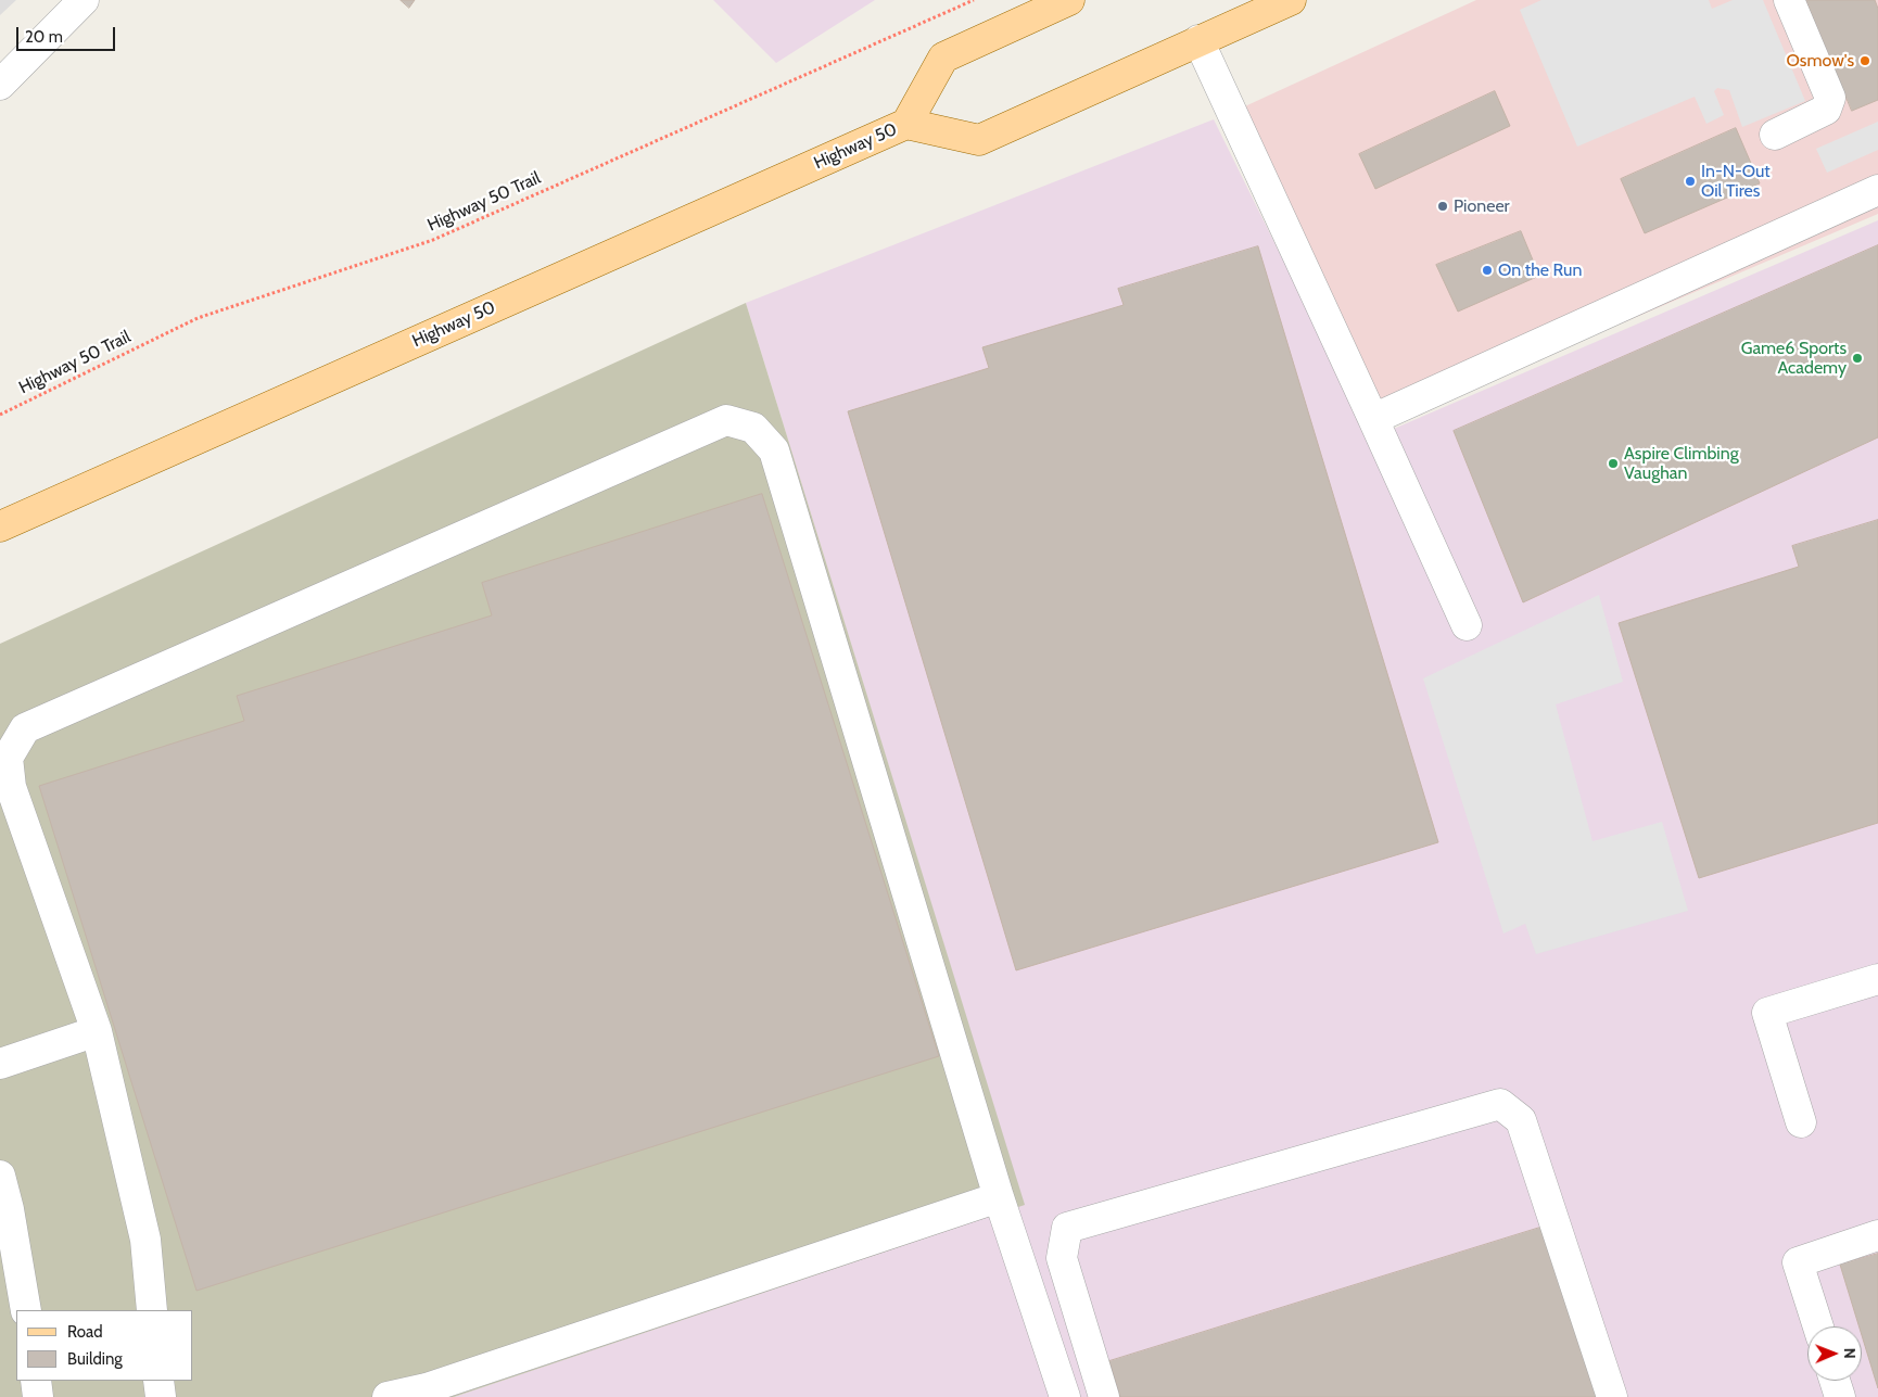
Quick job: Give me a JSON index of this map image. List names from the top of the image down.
{
  "streets": {
    "main road": ["Highway 50"],
    "path": ["Highway 50 Trail"]
  },
  "places": [
    "Osmow's",
    "In-N-Out Oil Tires",
    "Pioneer",
    "On the Run",
    "Game6 Sports Academy",
    "Aspire Climbing Vaughan"
  ],
  "legend": ["Road", "Building"],
  "scale_bar": "20 m",
  "north": "right"
}
